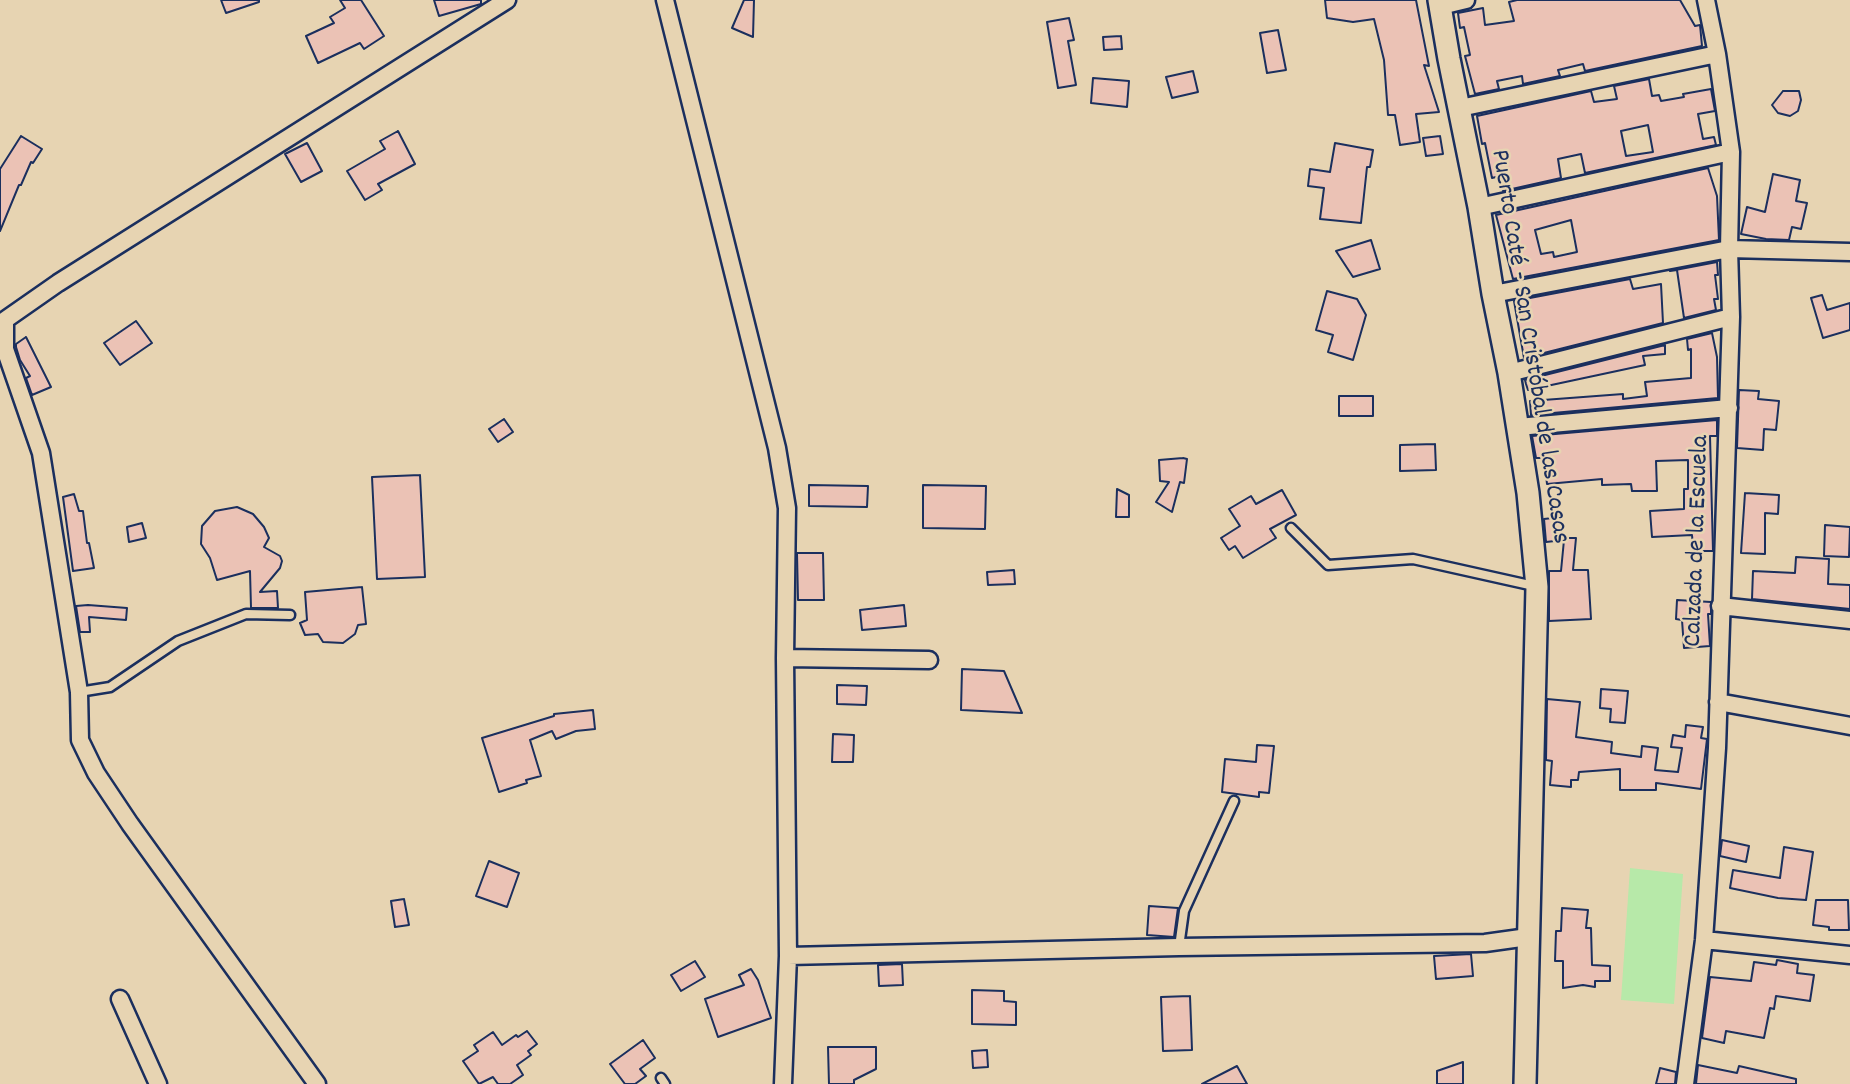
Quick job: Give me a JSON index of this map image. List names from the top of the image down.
{
  "streets": {
    "main road": ["Puerto Caté - San Cristóbal de las Casas"],
    "street": ["Calzada de la Escuela"]
  }
}
